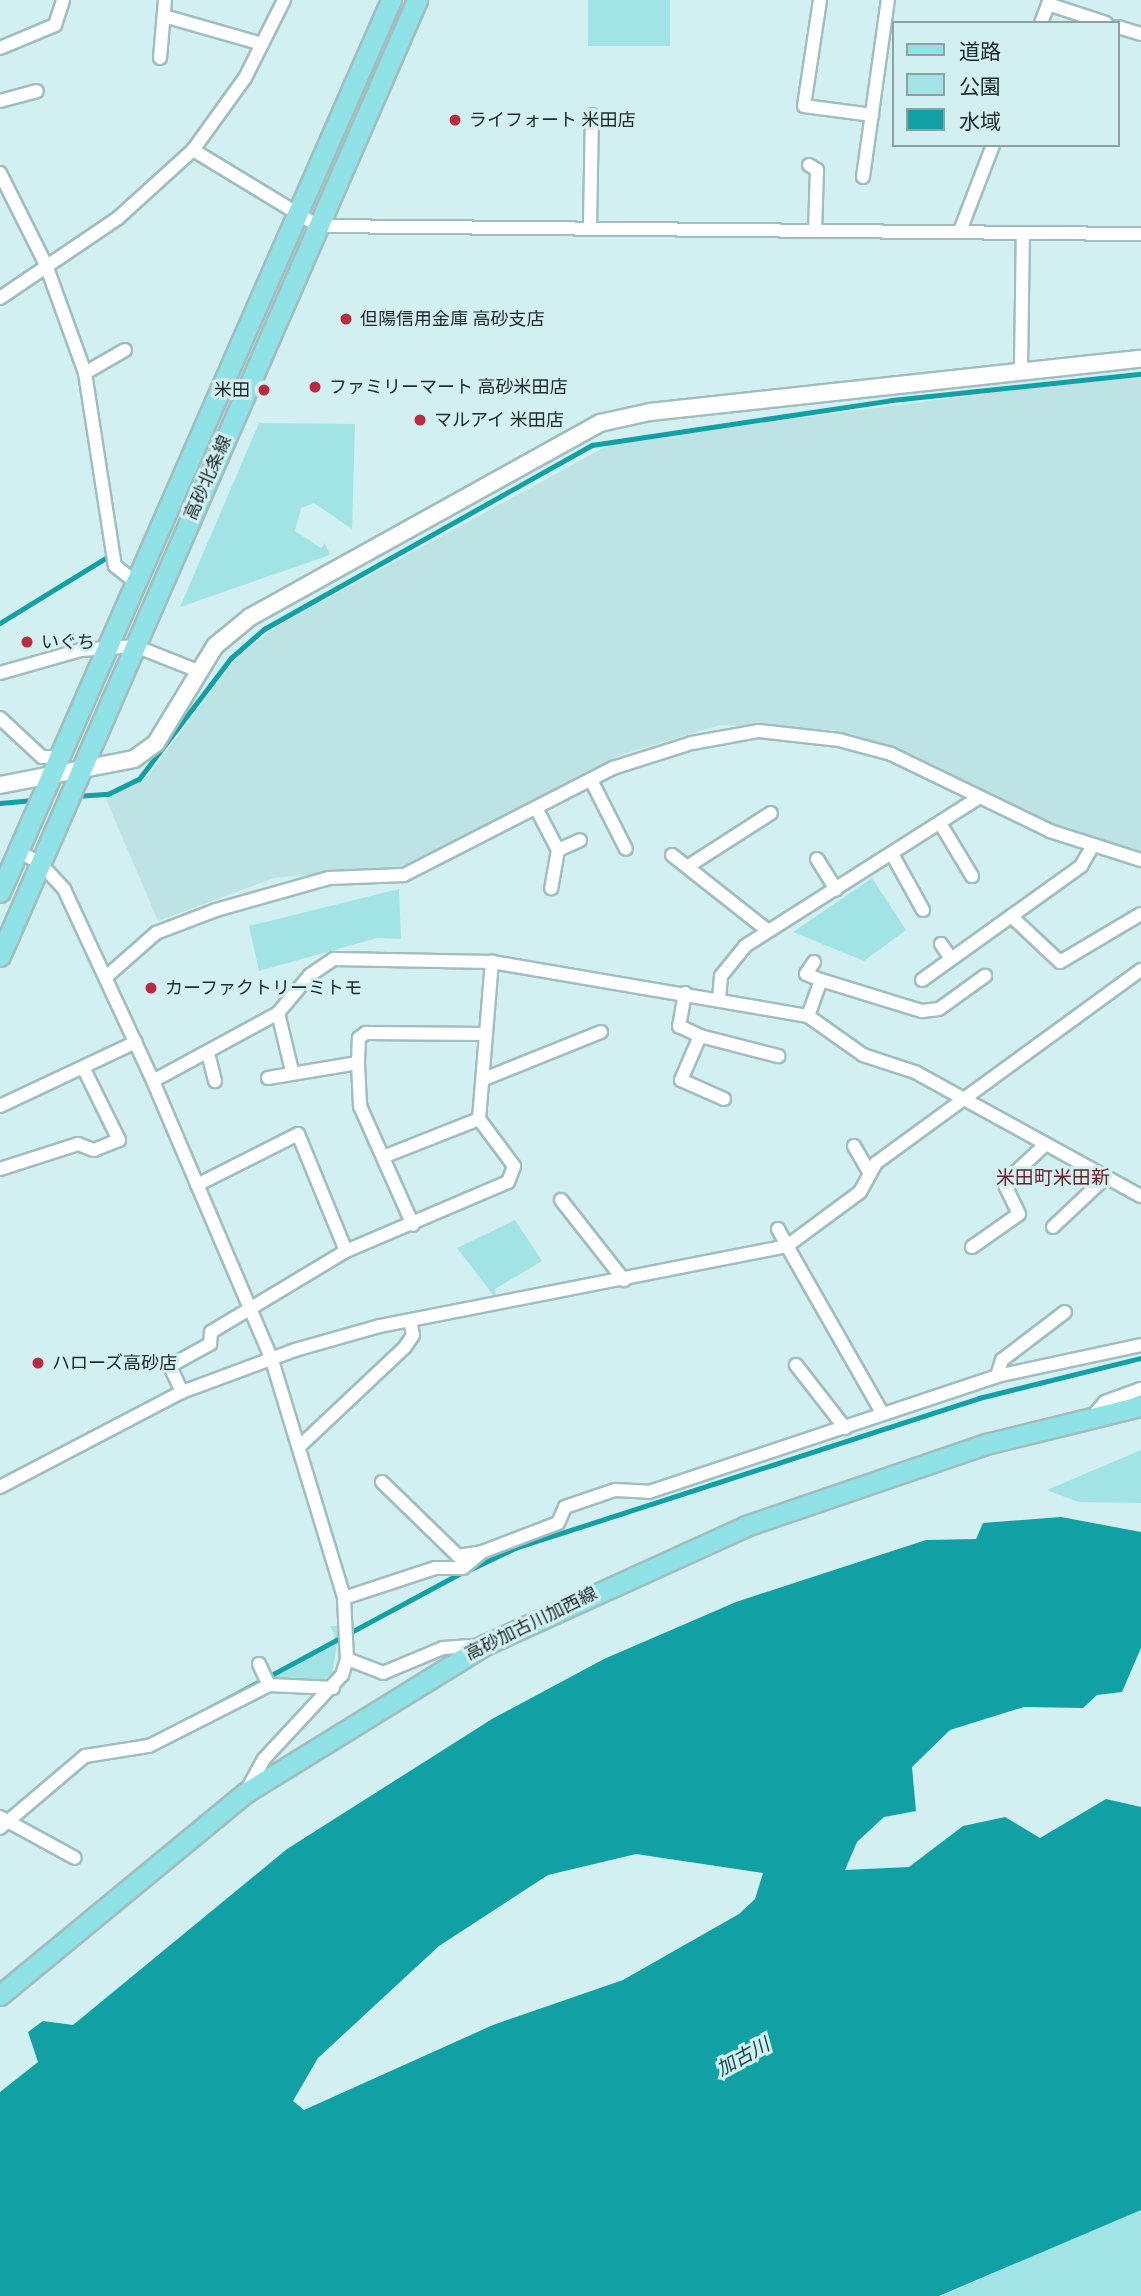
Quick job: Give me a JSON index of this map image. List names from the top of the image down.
{
  "streets": {
    "main road": ["高砂北条線", "高砂加古川加西線"]
  },
  "districts": ["米田町米田新"],
  "water": ["加古川"],
  "places": [
    "ライフォート 米田店",
    "但陽信用金庫 高砂支店",
    "ファミリーマート 高砂米田店",
    "米田",
    "マルアイ 米田店",
    "いぐち",
    "カーファクトリーミトモ",
    "ハローズ高砂店"
  ],
  "legend": ["道路", "公園", "水域"]
}
